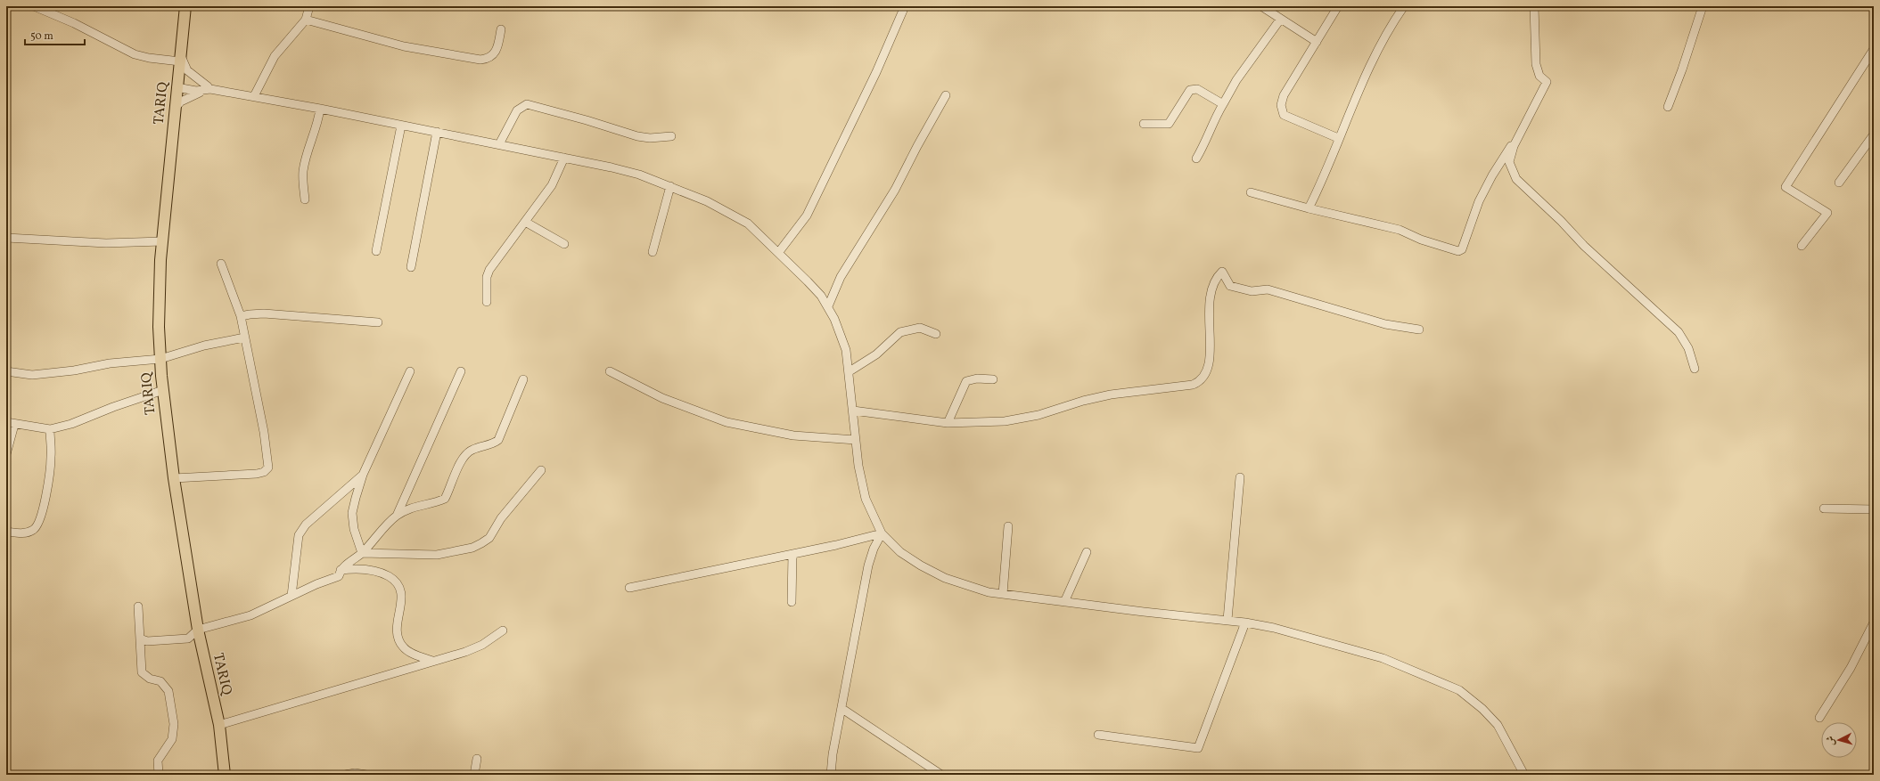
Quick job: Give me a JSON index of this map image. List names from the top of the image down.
{
  "streets": {
    "main road": ["TARIQ"]
  },
  "scale_bar": "50 m",
  "north": "left"
}
